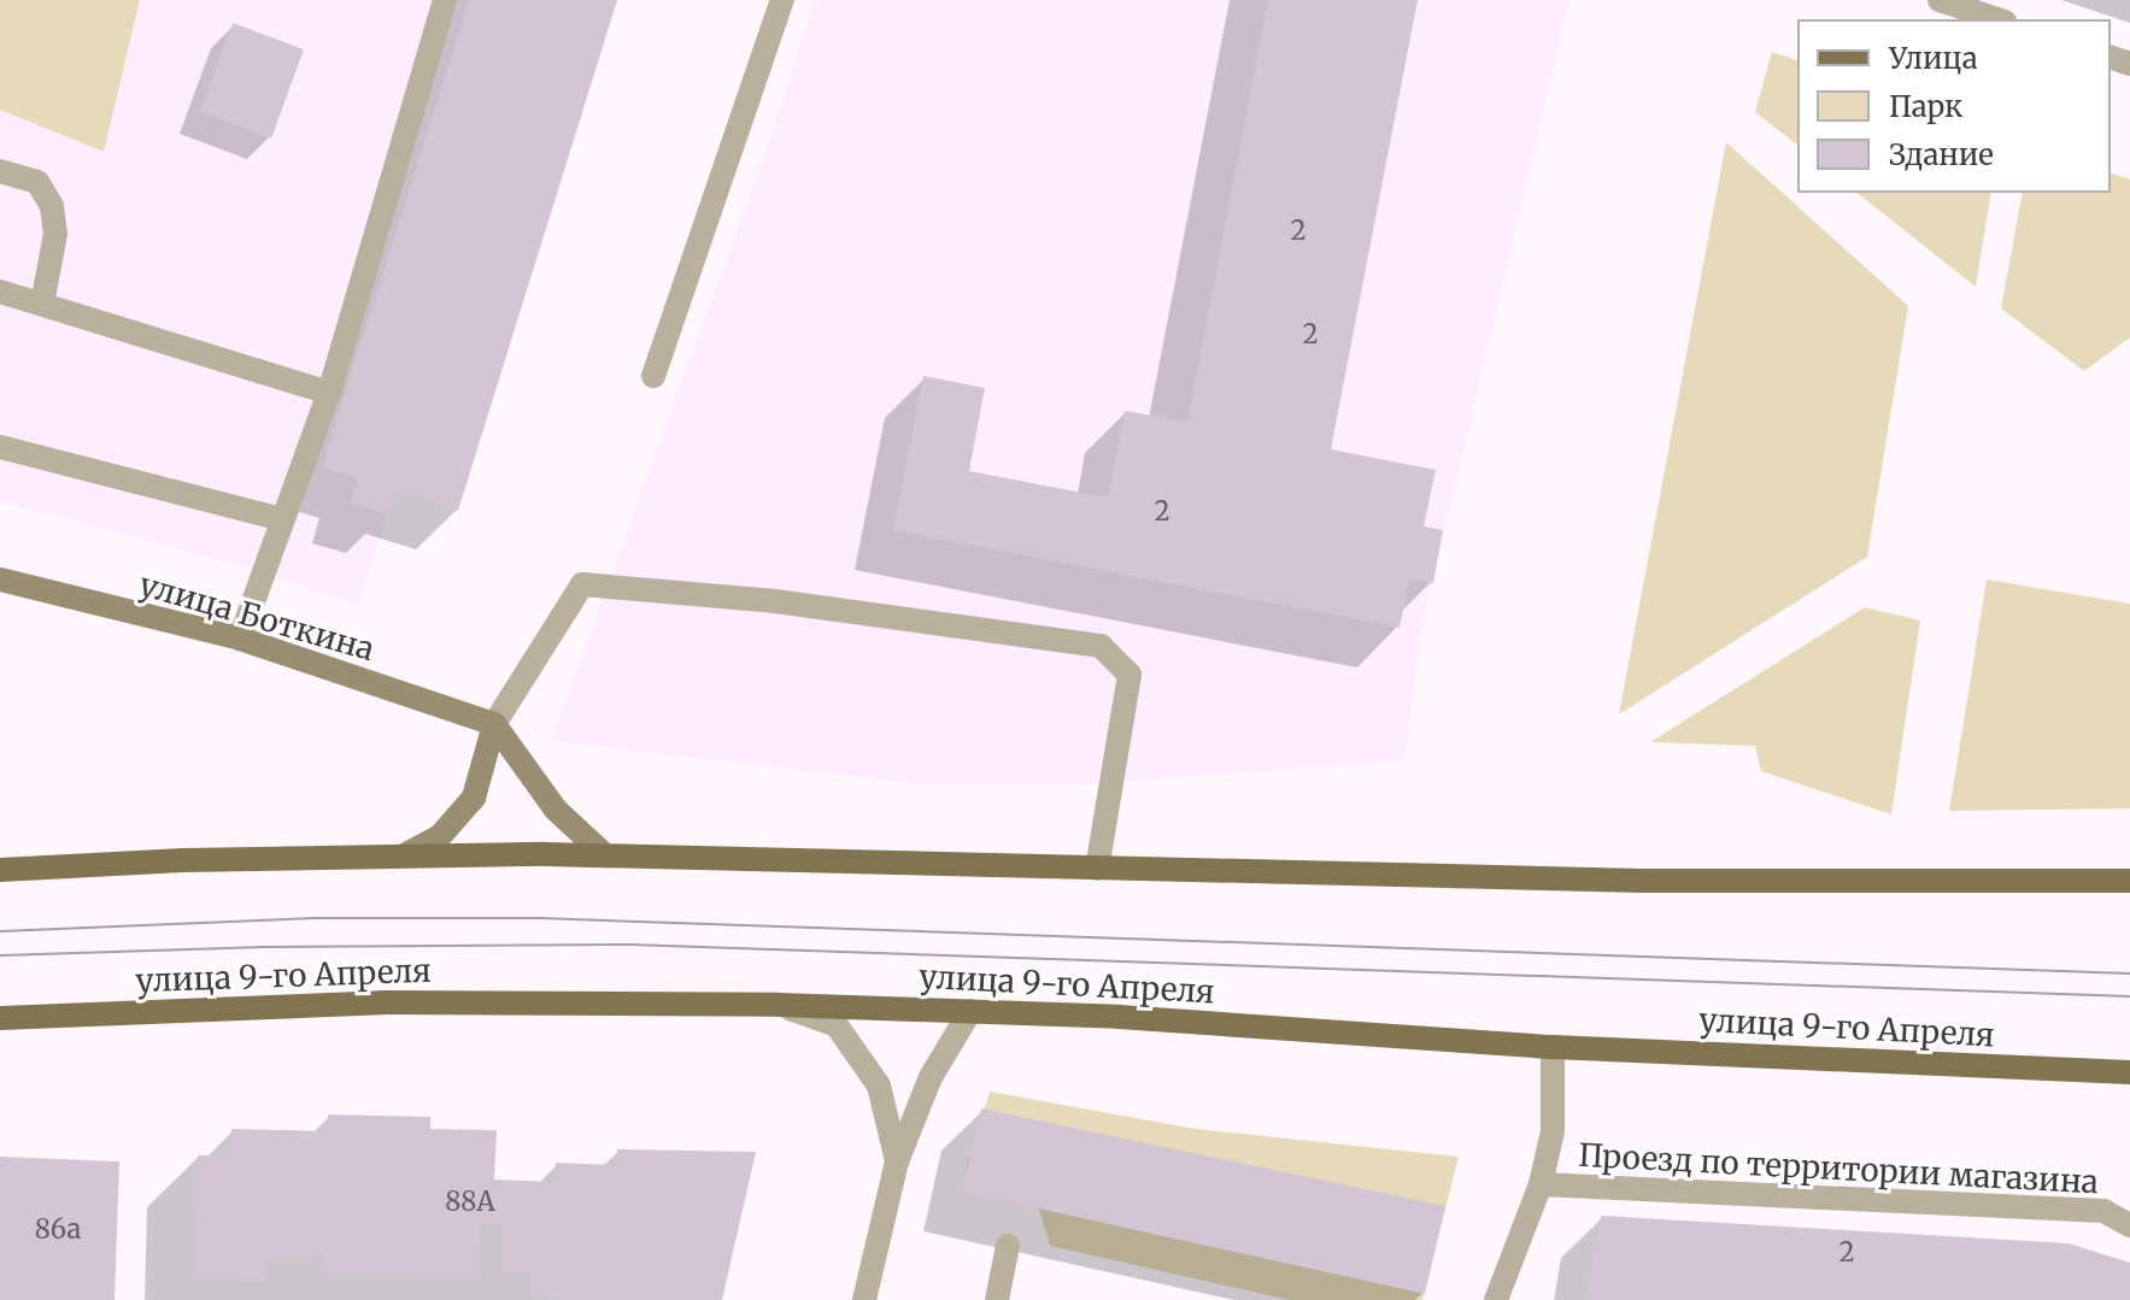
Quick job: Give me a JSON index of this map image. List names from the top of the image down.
{
  "streets": {
    "main road": ["улица 9-го Апреля"],
    "street": ["улица Боткина", "Проезд по территории магазина"]
  },
  "house_numbers": [
    "2",
    "2",
    "2",
    "88А",
    "86а",
    "2"
  ],
  "legend": ["Улица", "Парк", "Здание"]
}
